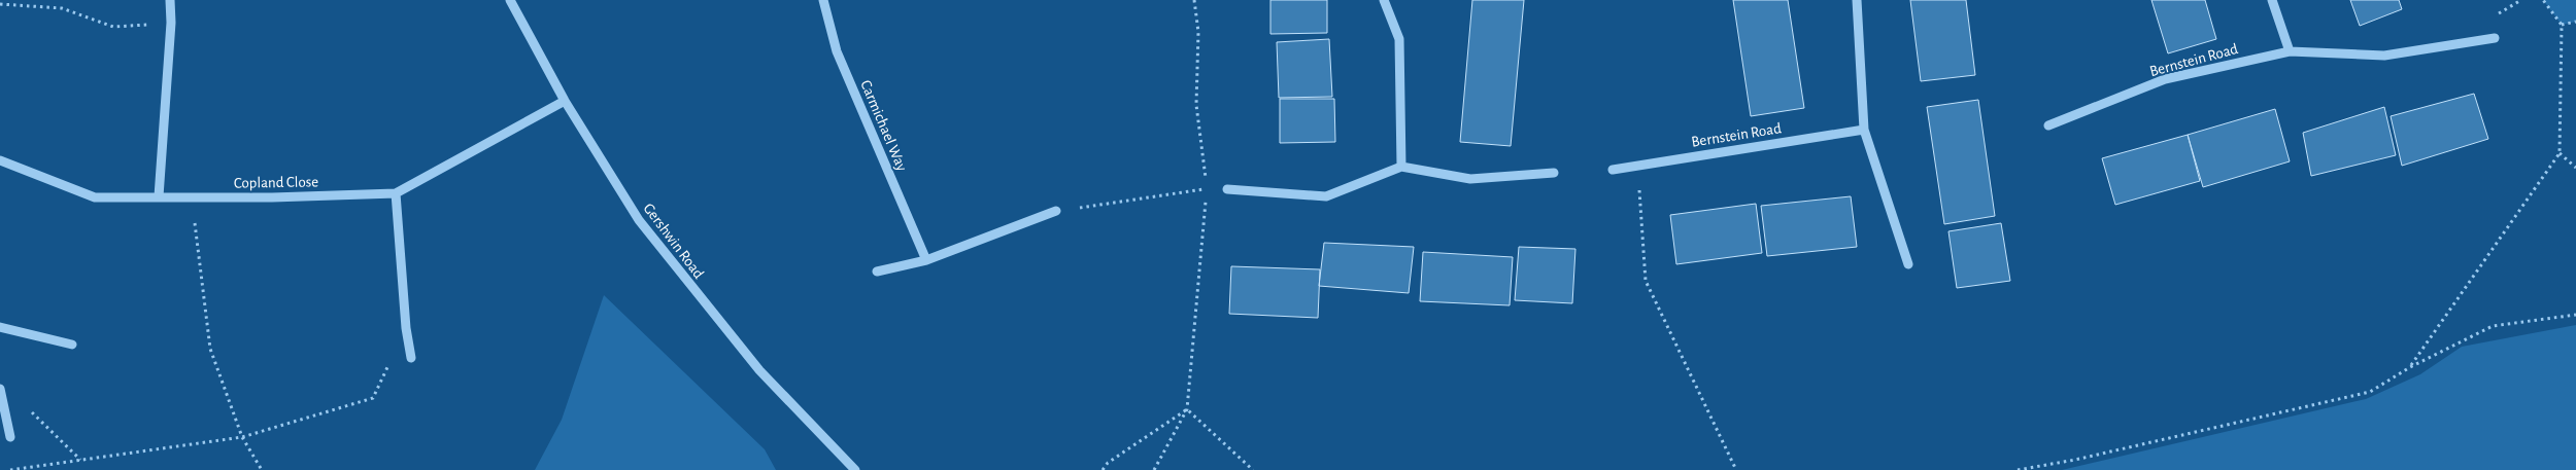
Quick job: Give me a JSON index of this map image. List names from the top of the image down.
{
  "streets": {
    "street": [
      "Bernstein Road",
      "Carmichael Way",
      "Copland Close",
      "Gershwin Road"
    ]
  },
  "crossings": [
    ["Copland Close", "Gershwin Road"]
  ]
}
